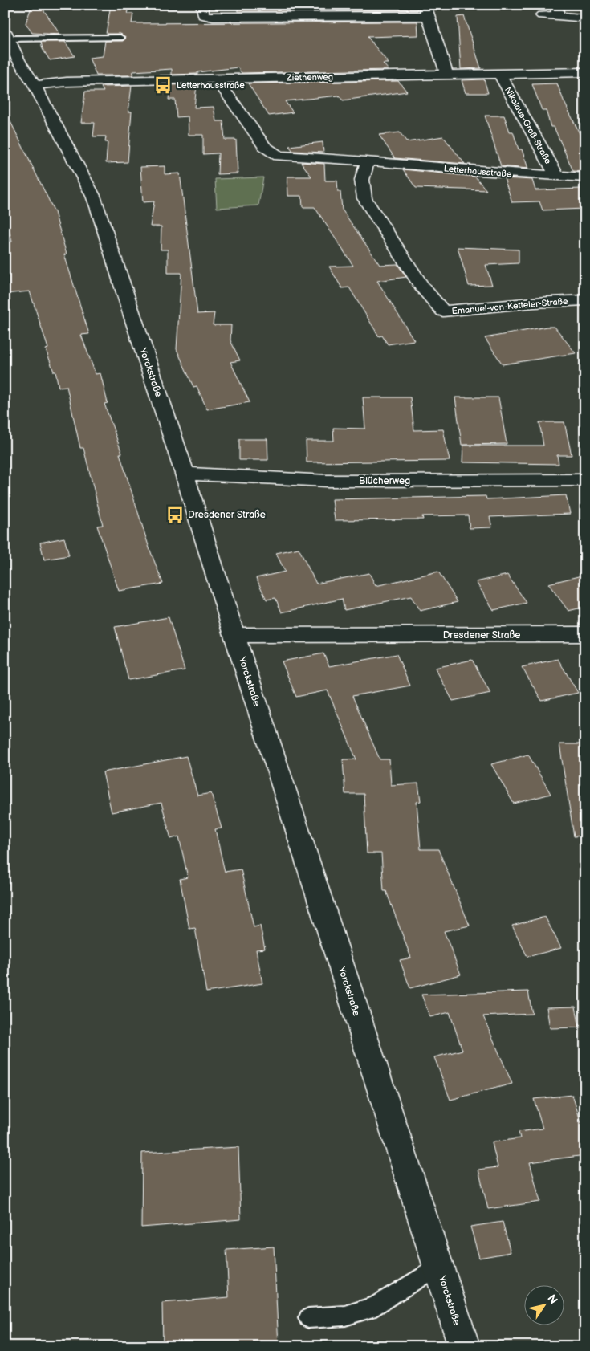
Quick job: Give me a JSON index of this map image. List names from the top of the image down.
{
  "streets": {
    "street": [
      "Ziethenweg",
      "Nikolaus-Groß-Straße",
      "Letterhausstraße",
      "Emanuel-von-Ketteler-Straße",
      "Yorckstraße",
      "Blücherweg",
      "Dresdener Straße"
    ]
  },
  "crossings": [
    ["Ziethenweg", "Nikolaus-Groß-Straße"],
    ["Ziethenweg", "Letterhausstraße"],
    ["Ziethenweg", "Yorckstraße"],
    ["Nikolaus-Groß-Straße", "Letterhausstraße"],
    ["Letterhausstraße", "Emanuel-von-Ketteler-Straße"],
    ["Yorckstraße", "Blücherweg"],
    ["Yorckstraße", "Dresdener Straße"]
  ],
  "places": {
    "bus stop": ["Letterhausstraße", "Dresdener Straße"]
  },
  "north": "top right"
}
